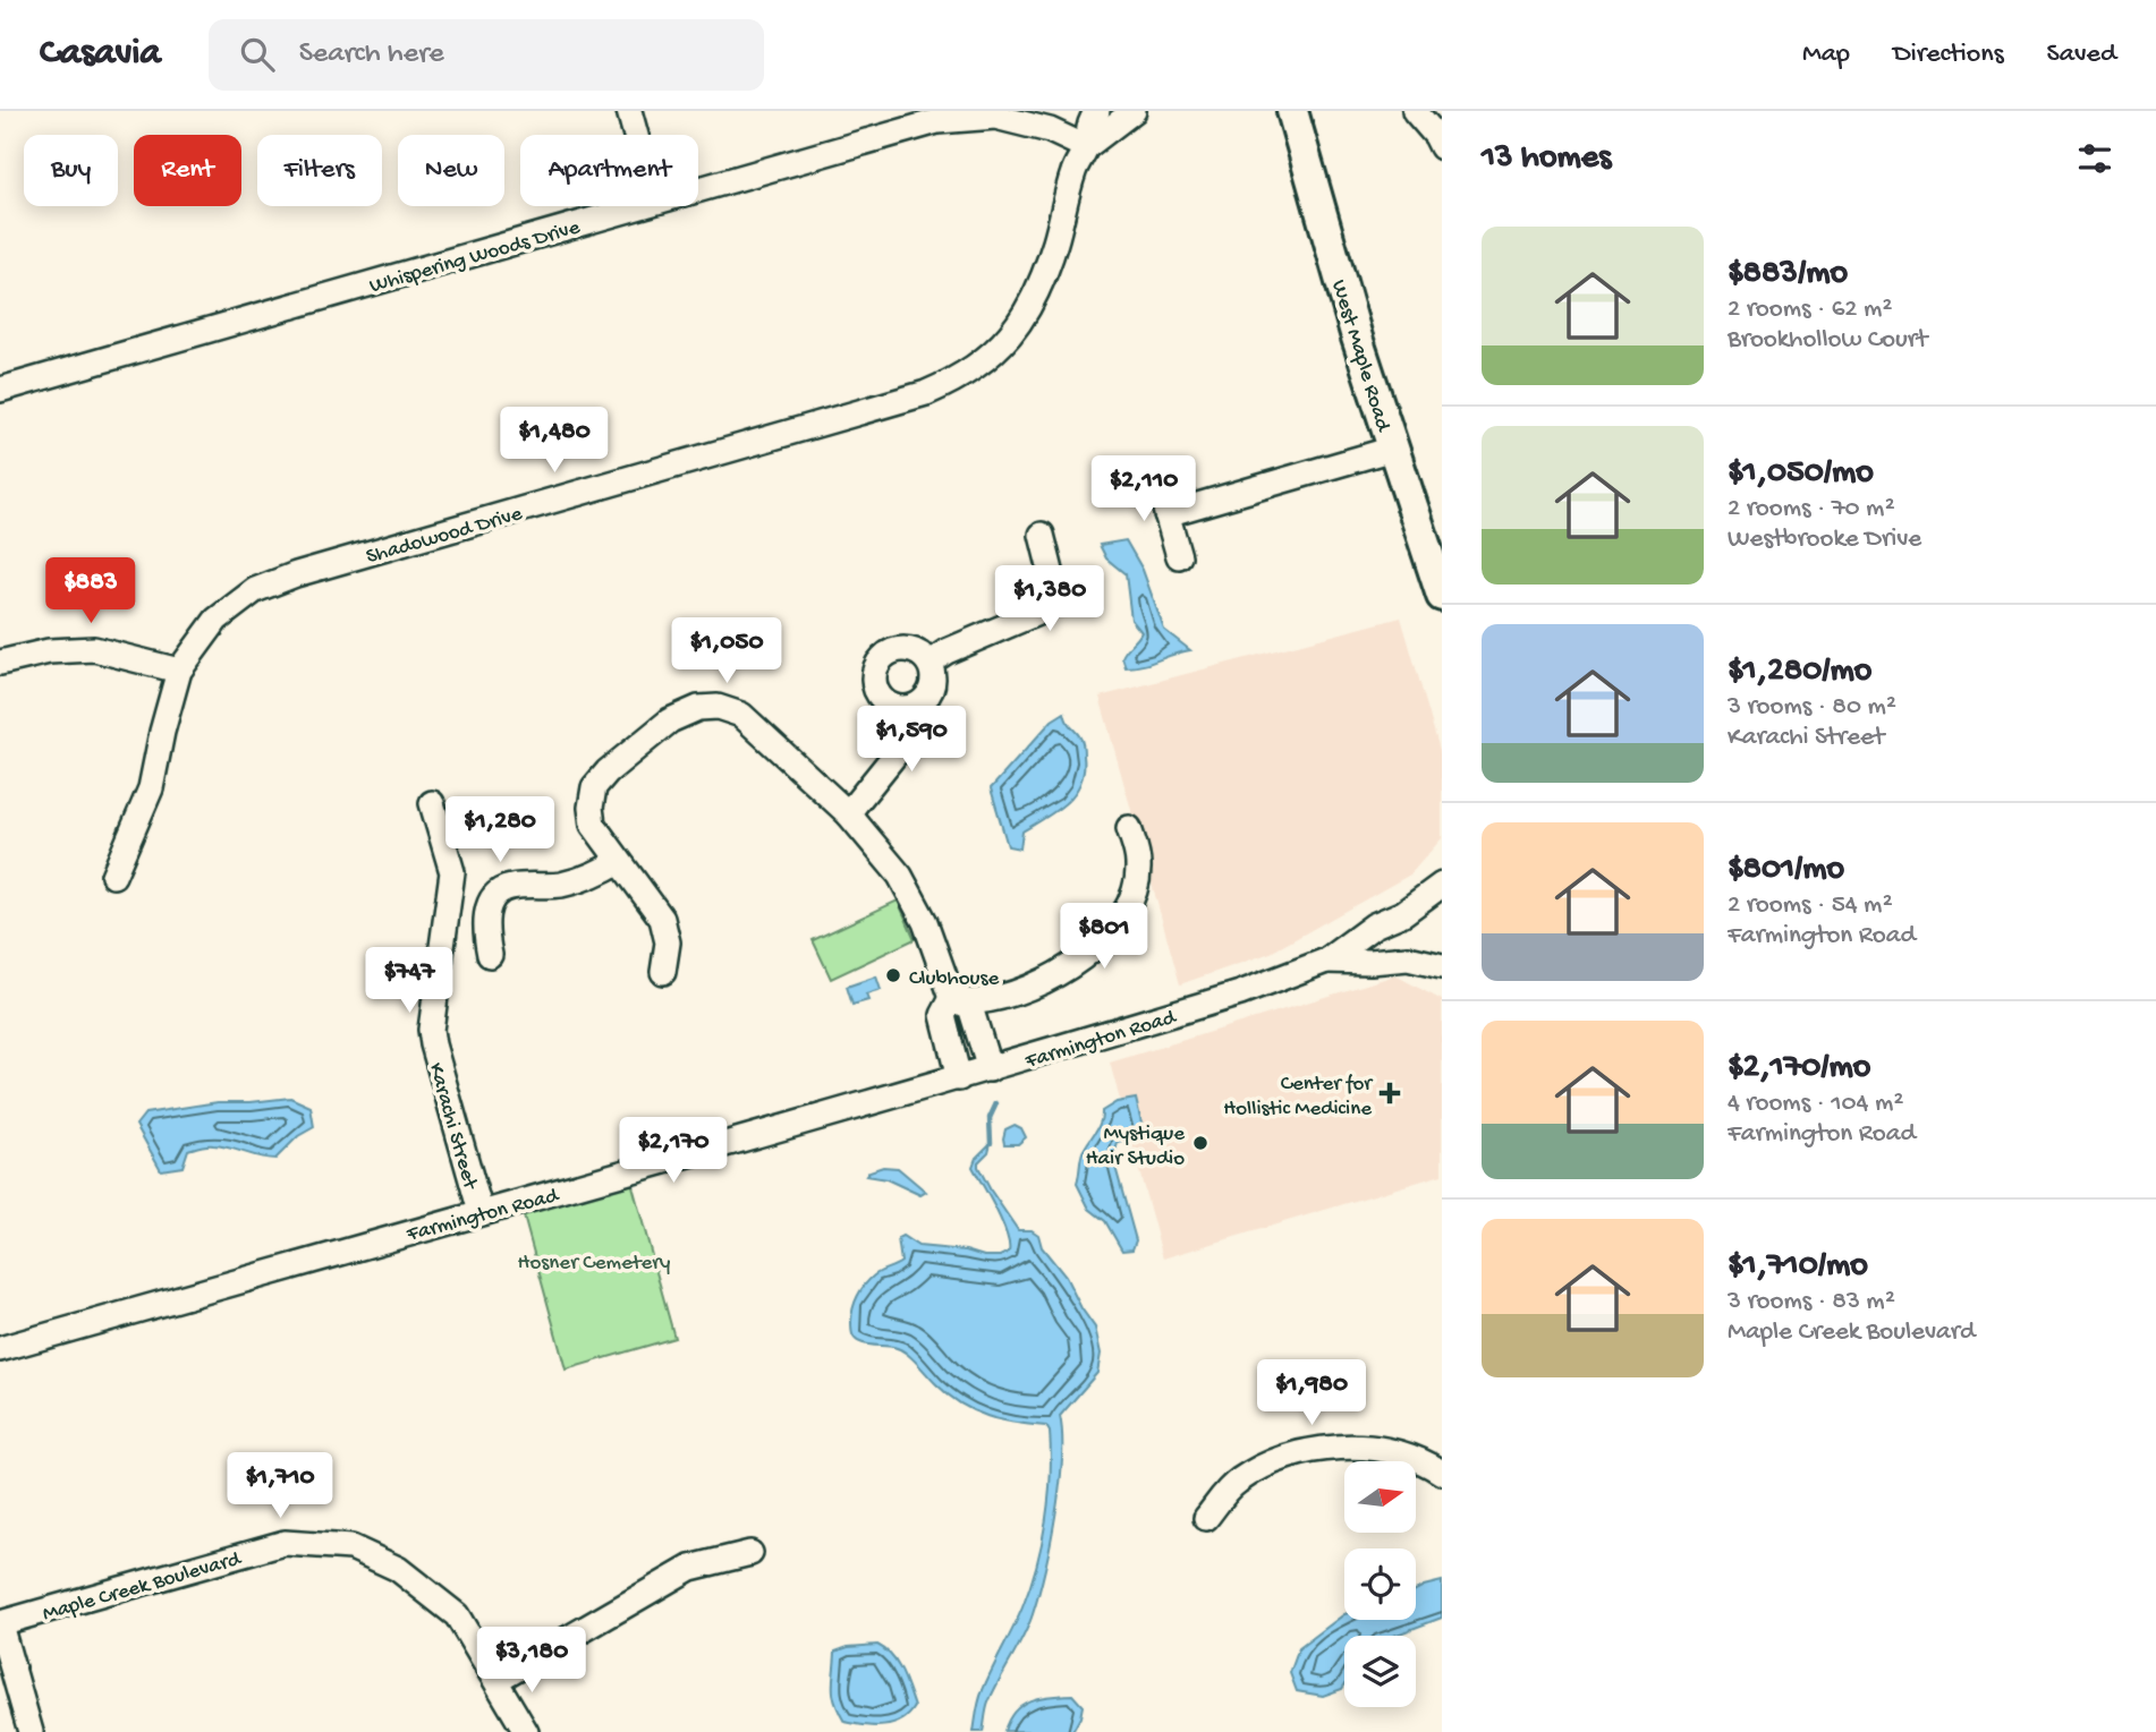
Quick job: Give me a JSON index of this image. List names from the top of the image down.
{
  "streets": {
    "main road": ["West Maple Road"],
    "street": [
      "Whispering Woods Drive",
      "Shadowood Drive",
      "Farmington Road",
      "Karachi Street",
      "Maple Creek Boulevard"
    ]
  },
  "crossings": [
    ["Whispering Woods Drive", "Shadowood Drive"],
    ["Farmington Road", "Karachi Street"]
  ],
  "parks": ["Hosner Cemetery"],
  "places": {
    "other": ["Clubhouse", "Mystique Hair Studio"],
    "health": ["Center for Hollistic Medicine"]
  },
  "north": "right",
  "page": {
    "header": "Casavia",
    "search": "Search here",
    "nav": ["Map", "Directions", "Saved"],
    "heading": "13 homes",
    "chip": [
      "Buy",
      "Rent",
      "Filters",
      "New",
      "Apartment"
    ],
    "list": [
      {
        "name": "$883/mo",
        "note": "2 rooms · 62 m² · Brookhollow Court"
      },
      {
        "name": "$1,050/mo",
        "note": "2 rooms · 70 m² · Westbrooke Drive"
      },
      {
        "name": "$1,280/mo",
        "note": "3 rooms · 80 m² · Karachi Street"
      },
      {
        "name": "$801/mo",
        "note": "2 rooms · 54 m² · Farmington Road"
      },
      {
        "name": "$2,170/mo",
        "note": "4 rooms · 104 m² · Farmington Road"
      },
      {
        "name": "$1,710/mo",
        "note": "3 rooms · 83 m² · Maple Creek Boulevard"
      }
    ],
    "price": [
      "$1,480",
      "$2,110",
      "$883",
      "$1,380",
      "$1,050",
      "$1,590",
      "$1,280",
      "$801",
      "$747",
      "$2,170",
      "$1,980",
      "$1,710",
      "$3,180"
    ]
  }
}
